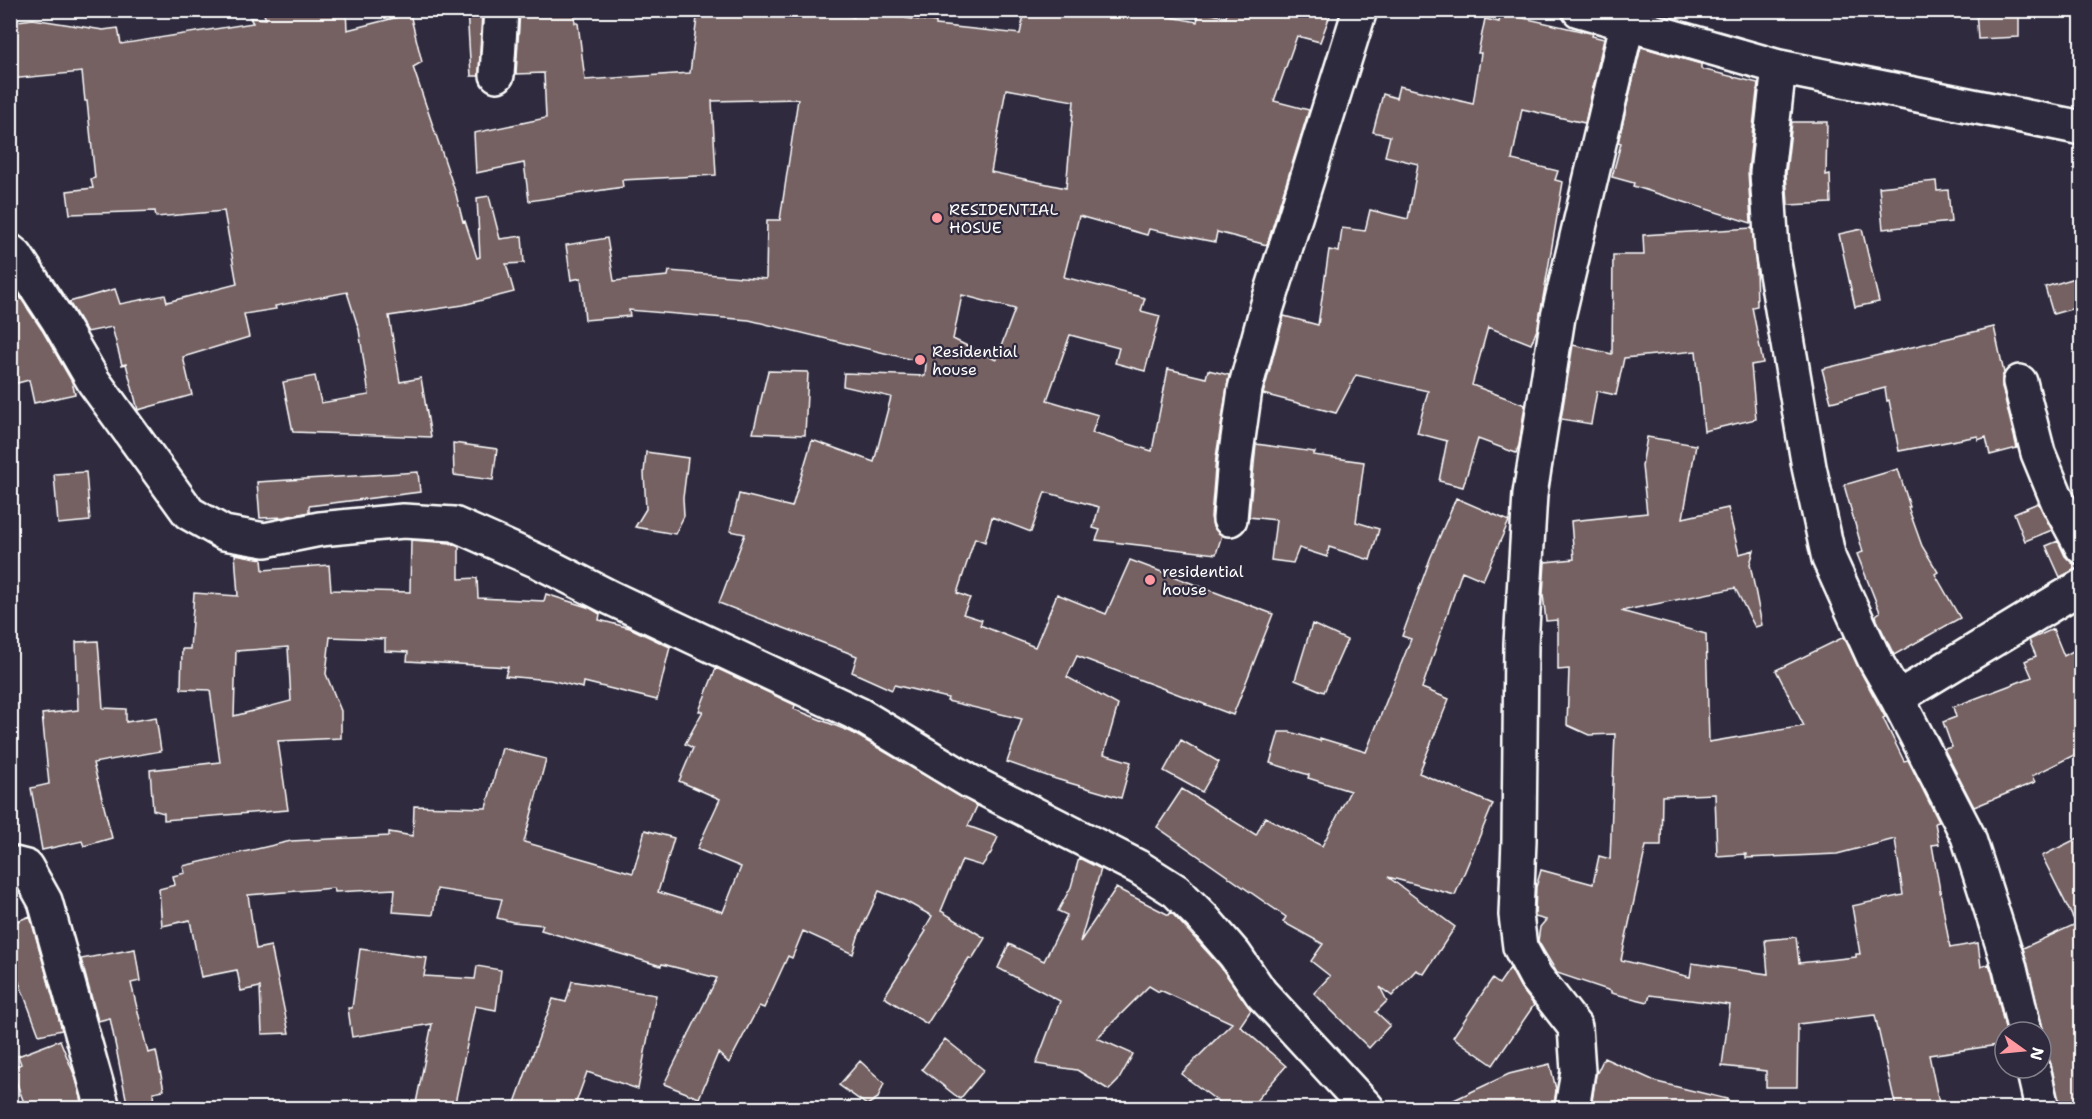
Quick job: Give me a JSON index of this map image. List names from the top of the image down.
{
  "places": ["RESIDENTIAL HOSUE", "Residential house", "residential house"],
  "north": "right"
}
